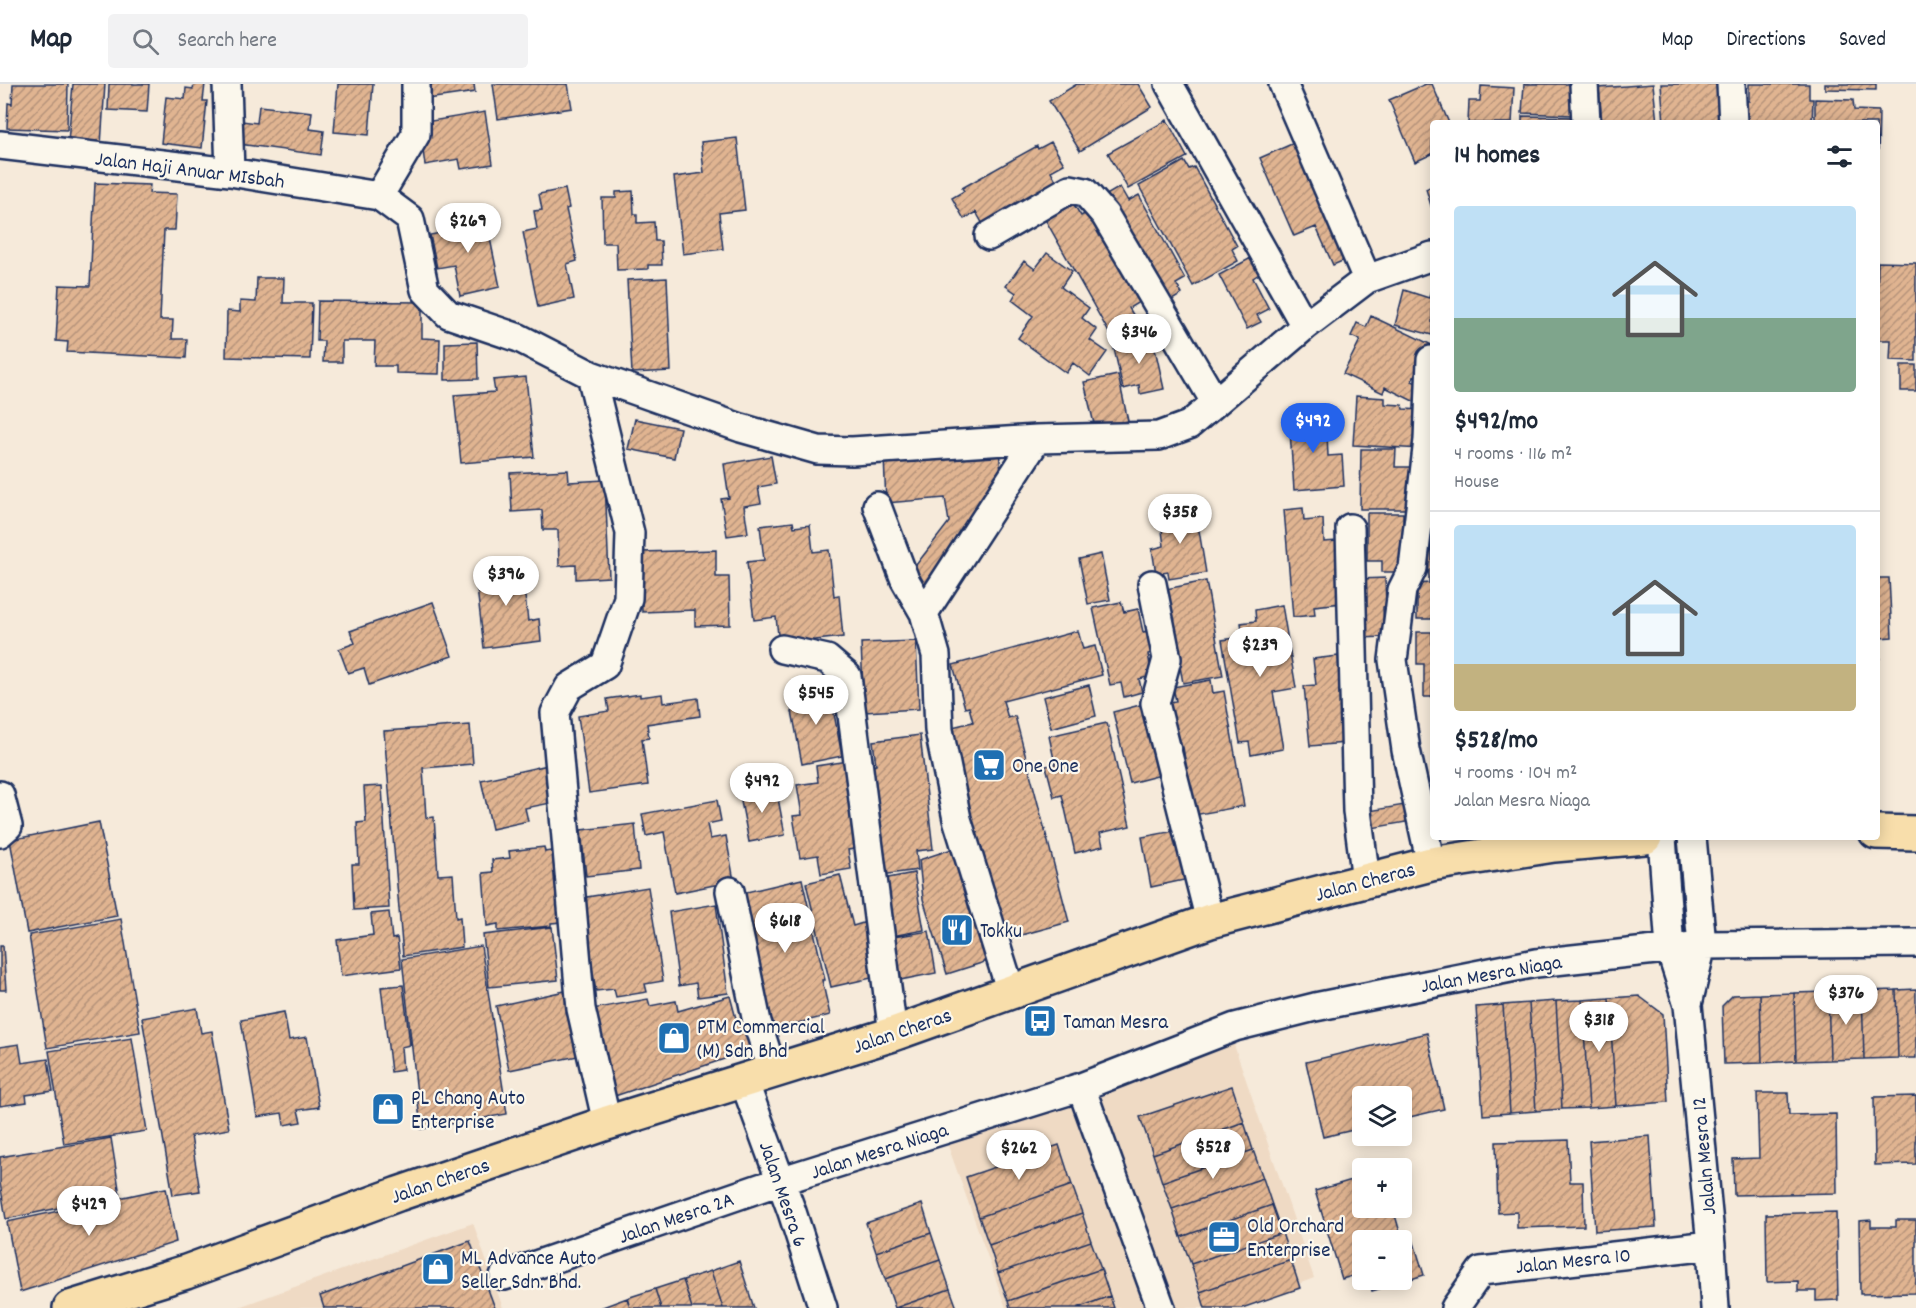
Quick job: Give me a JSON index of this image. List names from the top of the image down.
{
  "streets": {
    "main road": ["Jalan Cheras"],
    "street": [
      "Jalan Haji Anuar MIsbah",
      "Jalan Mesra Niaga",
      "Jalaln Mesra 12",
      "Jalan Mesra 6",
      "Jalan Mesra 2A",
      "Jalan Mesra 10"
    ]
  },
  "crossings": [
    ["Jalan Cheras", "Jalan Mesra 6"],
    ["Jalan Mesra Niaga", "Jalan Mesra 6"],
    ["Jalan Mesra Niaga", "Jalan Mesra 2A"],
    ["Jalaln Mesra 12", "Jalan Mesra 10"],
    ["Jalan Mesra 6", "Jalan Mesra 2A"]
  ],
  "places": {
    "supermarket": ["One One"],
    "restaurant": ["Tokku"],
    "bus stop": ["Taman Mesra"],
    "shop": ["PTM Commercial (M) Sdn Bhd", "PL Chang Auto Enterprise", "ML Advance Auto Seller Sdn. Bhd."],
    "office": ["Old Orchard Enterprise"]
  },
  "page": {
    "header": "Map",
    "search": "Search here",
    "nav": ["Map", "Directions", "Saved"],
    "heading": "14 homes",
    "list": [
      {
        "name": "$492/mo",
        "note": "4 rooms · 116 m² · House"
      },
      {
        "name": "$528/mo",
        "note": "4 rooms · 104 m² · Jalan Mesra Niaga"
      }
    ],
    "price": [
      "$269",
      "$346",
      "$492",
      "$358",
      "$396",
      "$239",
      "$545",
      "$492",
      "$618",
      "$376",
      "$318",
      "$528",
      "$262",
      "$429"
    ],
    "map_buttons": ["+", "−"]
  }
}
